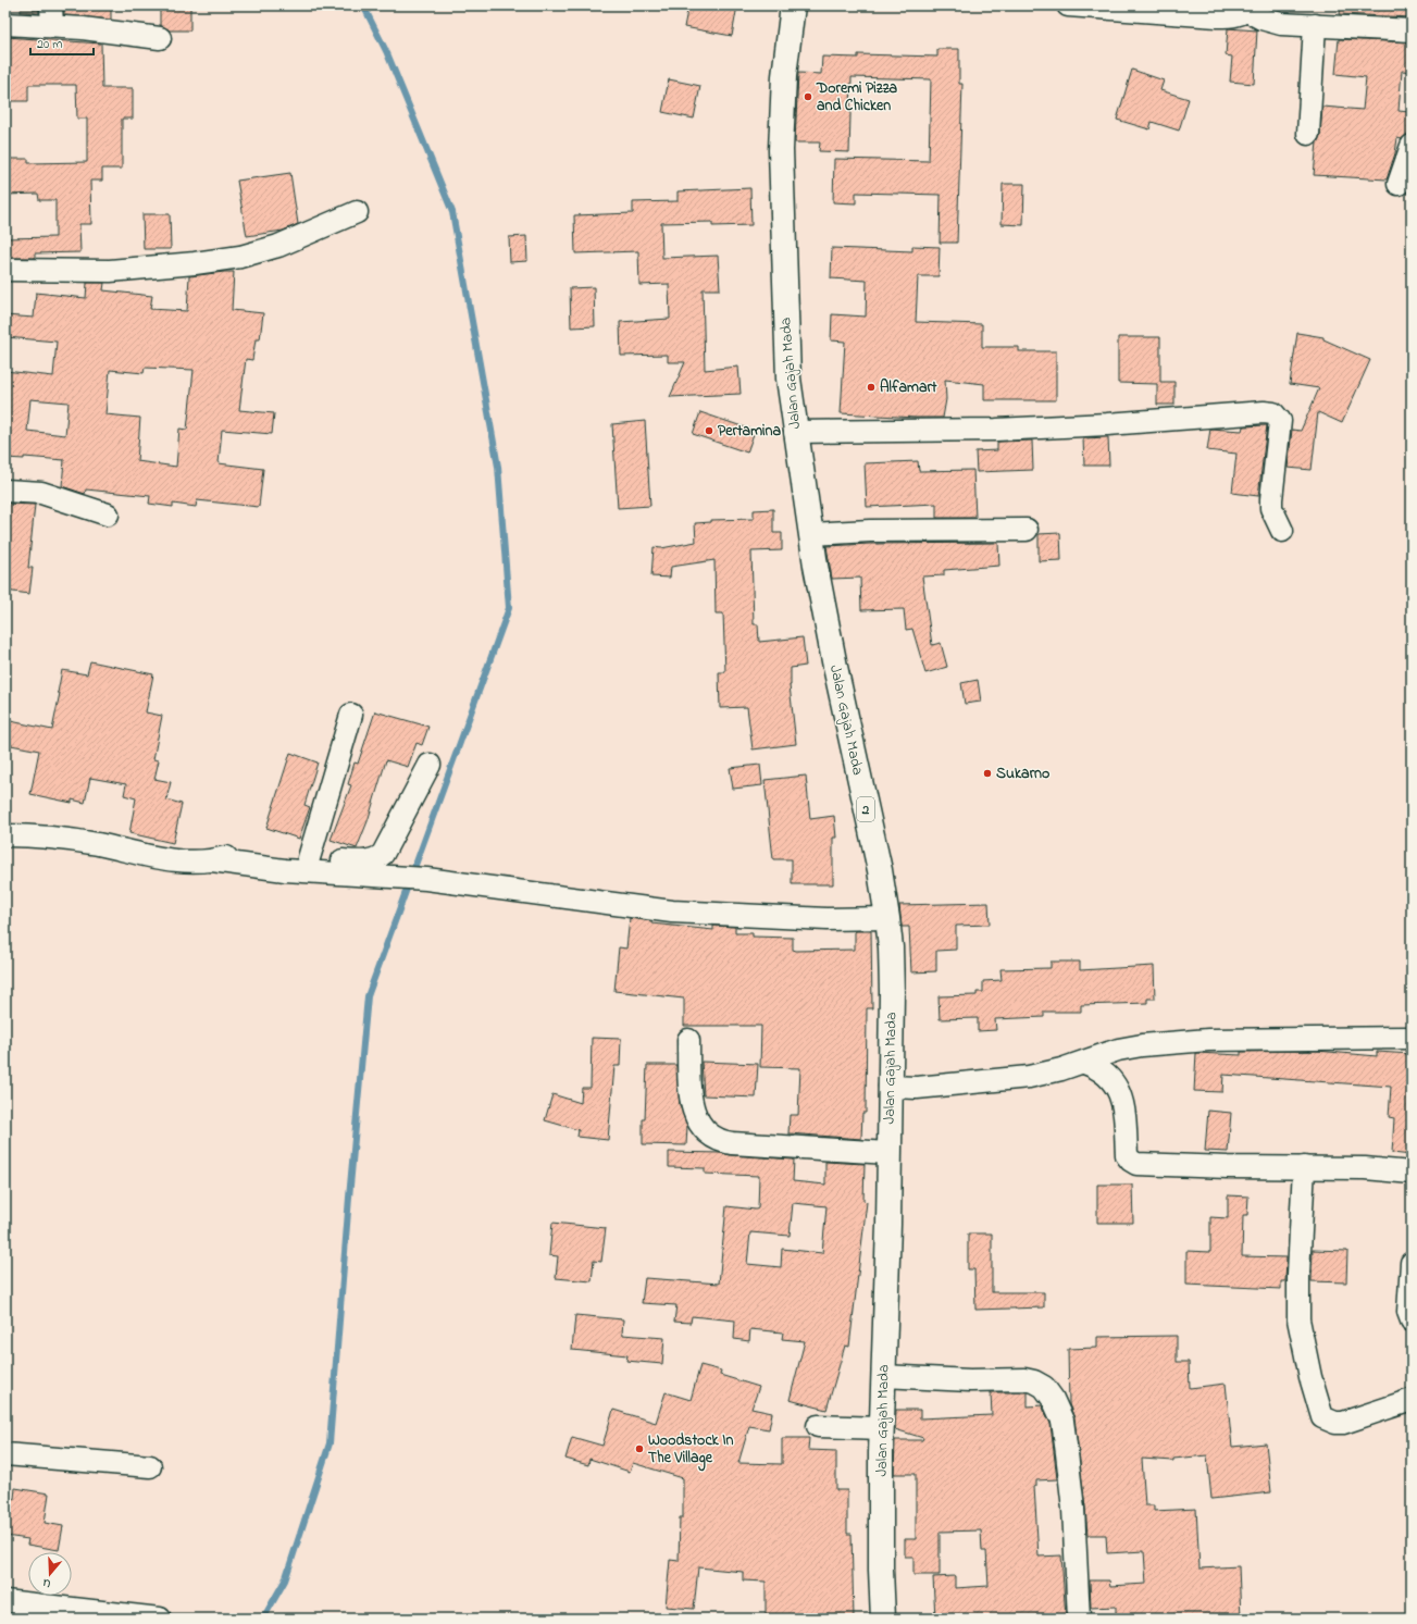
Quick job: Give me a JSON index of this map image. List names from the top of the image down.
{
  "streets": {
    "highway": ["Jalan Gajah Mada", "2"]
  },
  "places": [
    "Doremi Pizza and Chicken",
    "Alfamart",
    "Pertamina",
    "Sukarno",
    "Woodstock In The Village"
  ],
  "scale_bar": "20 m",
  "north": "bottom"
}
